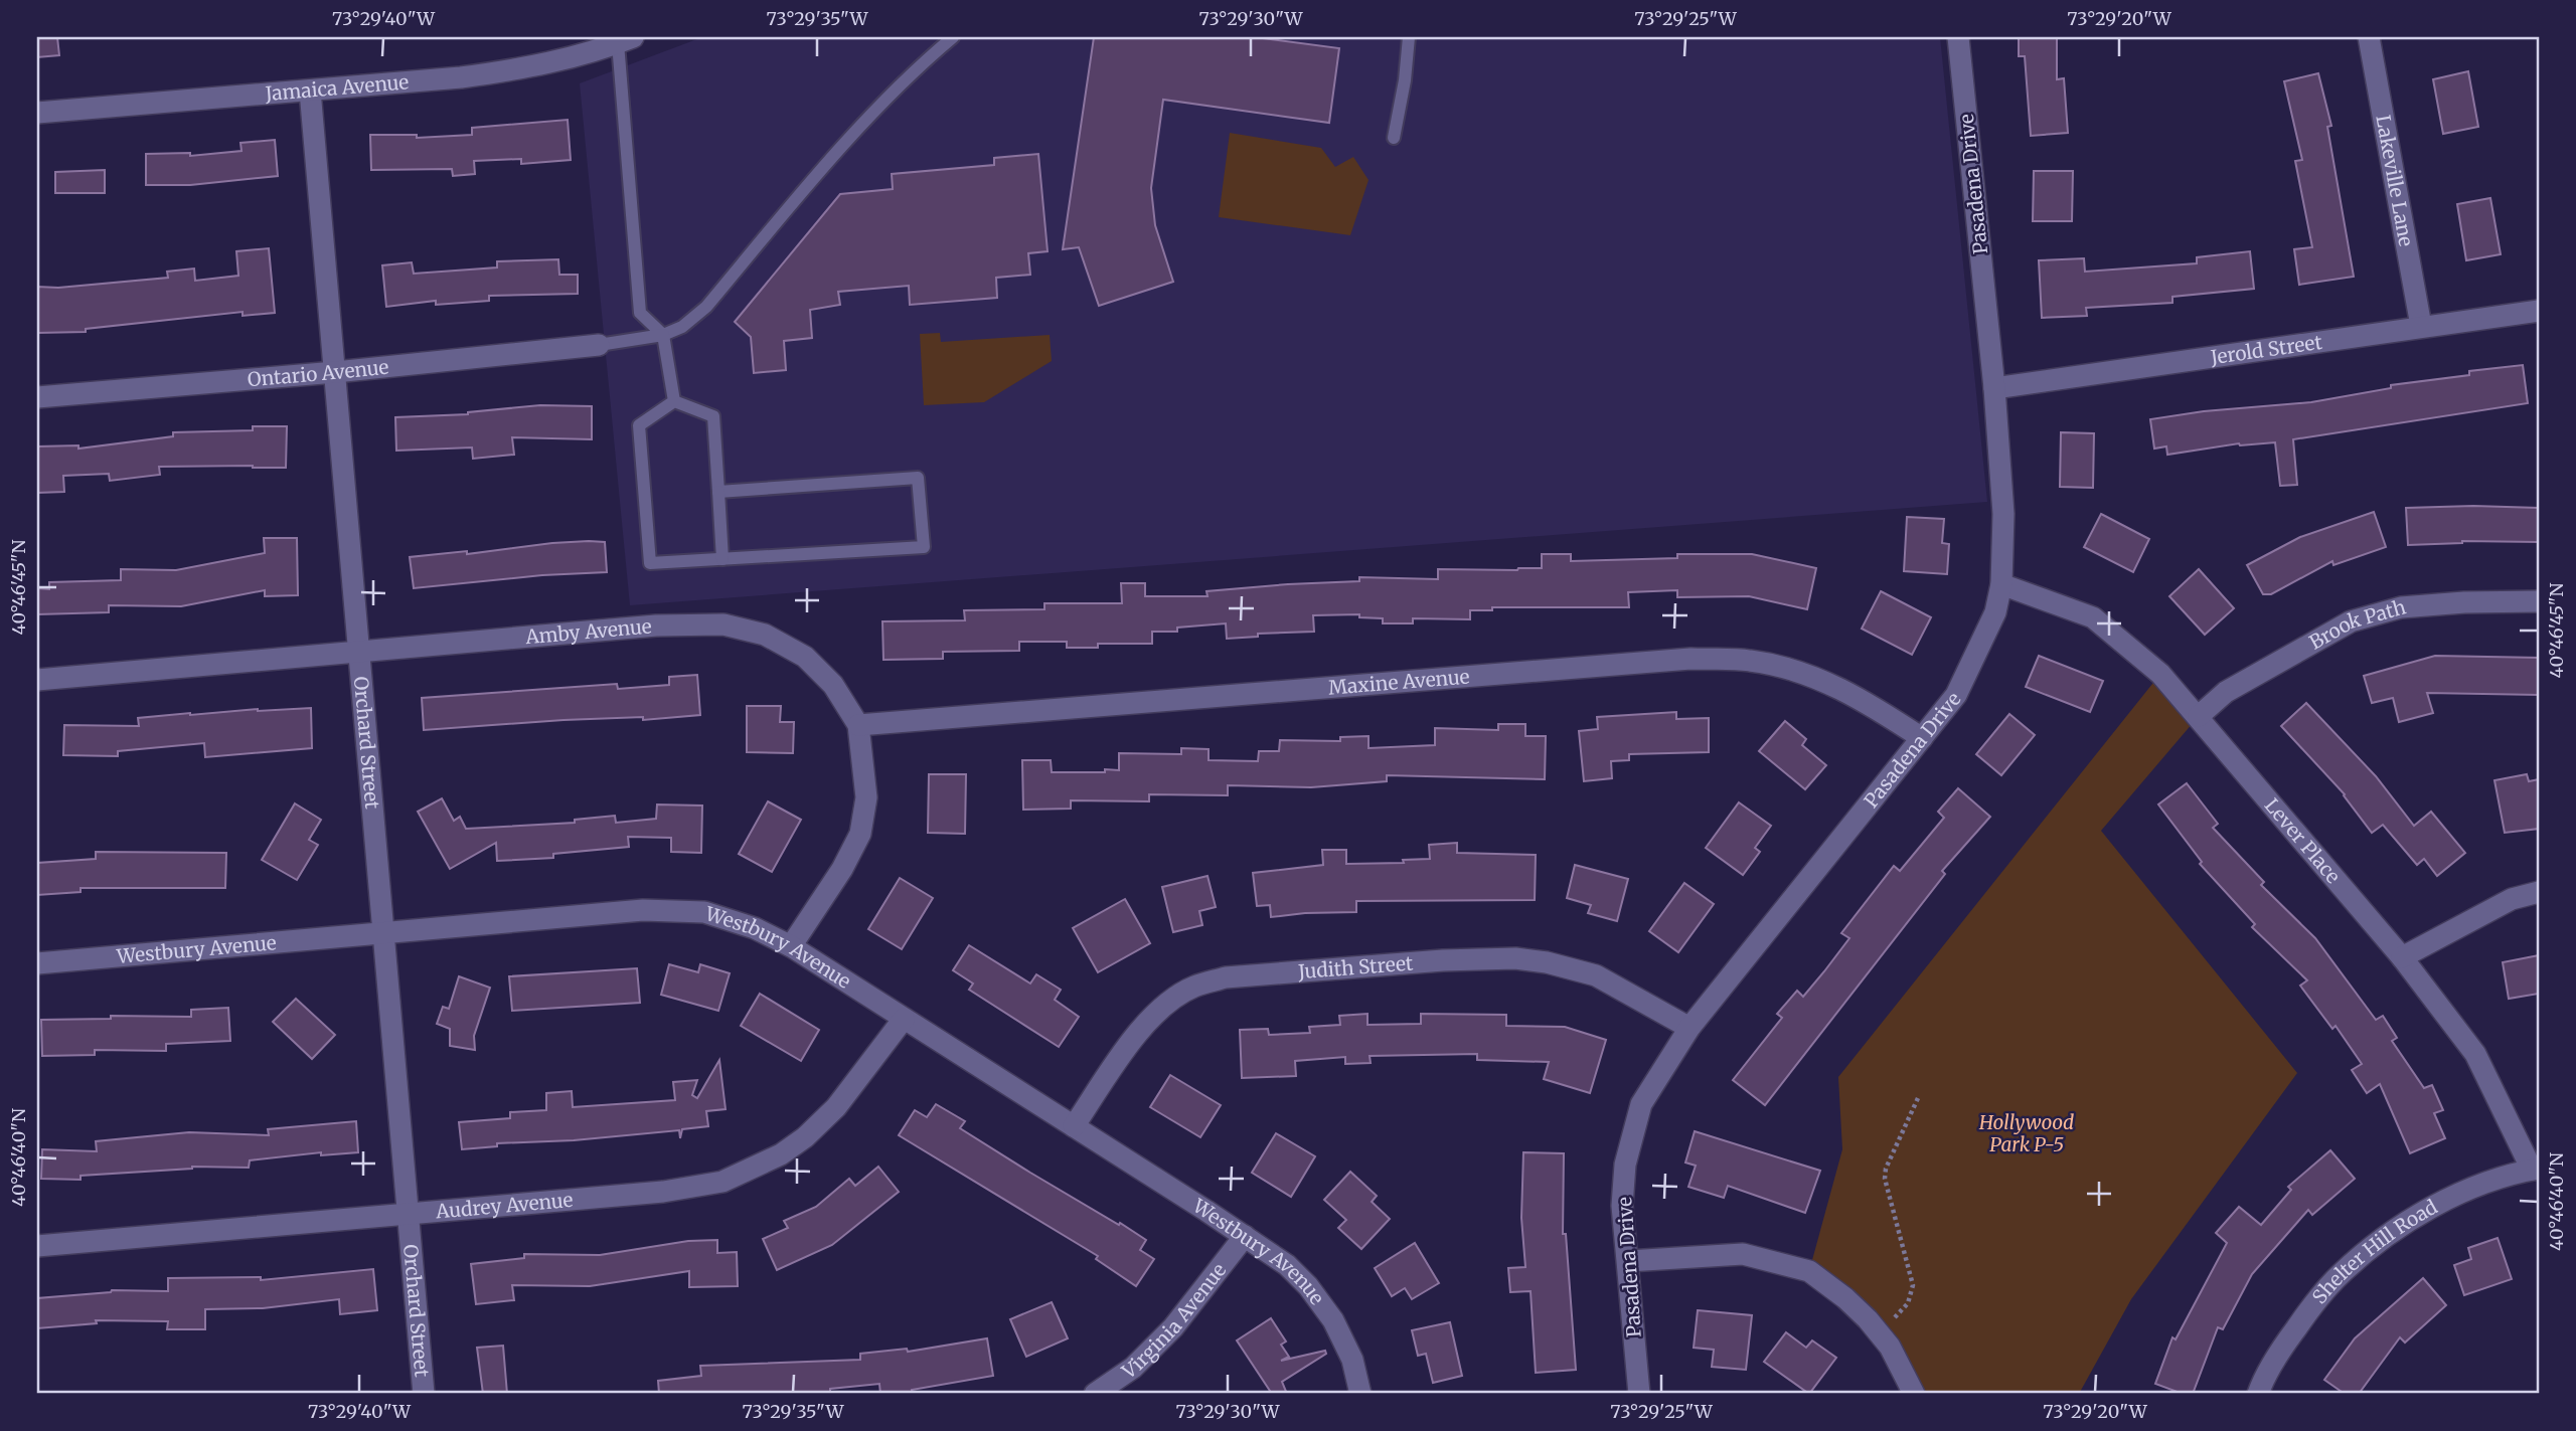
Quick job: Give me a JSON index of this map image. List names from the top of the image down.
{
  "streets": {
    "street": [
      "Jamaica Avenue",
      "Lakeville Lane",
      "Pasadena Drive",
      "Jerold Street",
      "Ontario Avenue",
      "Brook Path",
      "Amby Avenue",
      "Maxine Avenue",
      "Orchard Street",
      "Lever Place",
      "Westbury Avenue",
      "Judith Street",
      "Audrey Avenue",
      "Shelter Hill Road",
      "Virginia Avenue"
    ]
  },
  "crossings": [
    ["Jamaica Avenue", "Orchard Street"],
    ["Lakeville Lane", "Jerold Street"],
    ["Pasadena Drive", "Jerold Street"],
    ["Pasadena Drive", "Maxine Avenue"],
    ["Pasadena Drive", "Lever Place"],
    ["Pasadena Drive", "Judith Street"],
    ["Ontario Avenue", "Orchard Street"],
    ["Brook Path", "Lever Place"],
    ["Amby Avenue", "Maxine Avenue"],
    ["Amby Avenue", "Orchard Street"],
    ["Amby Avenue", "Westbury Avenue"],
    ["Orchard Street", "Westbury Avenue"],
    ["Orchard Street", "Audrey Avenue"],
    ["Lever Place", "Shelter Hill Road"],
    ["Westbury Avenue", "Judith Street"],
    ["Westbury Avenue", "Audrey Avenue"],
    ["Westbury Avenue", "Virginia Avenue"]
  ],
  "parks": ["Hollywood Park P-5"],
  "coordinates": [
    "73°29'40\"W",
    "73°29'35\"W",
    "73°29'30\"W",
    "73°29'25\"W",
    "73°29'20\"W",
    "40°46'45\"N",
    "40°46'40\"N"
  ]
}
